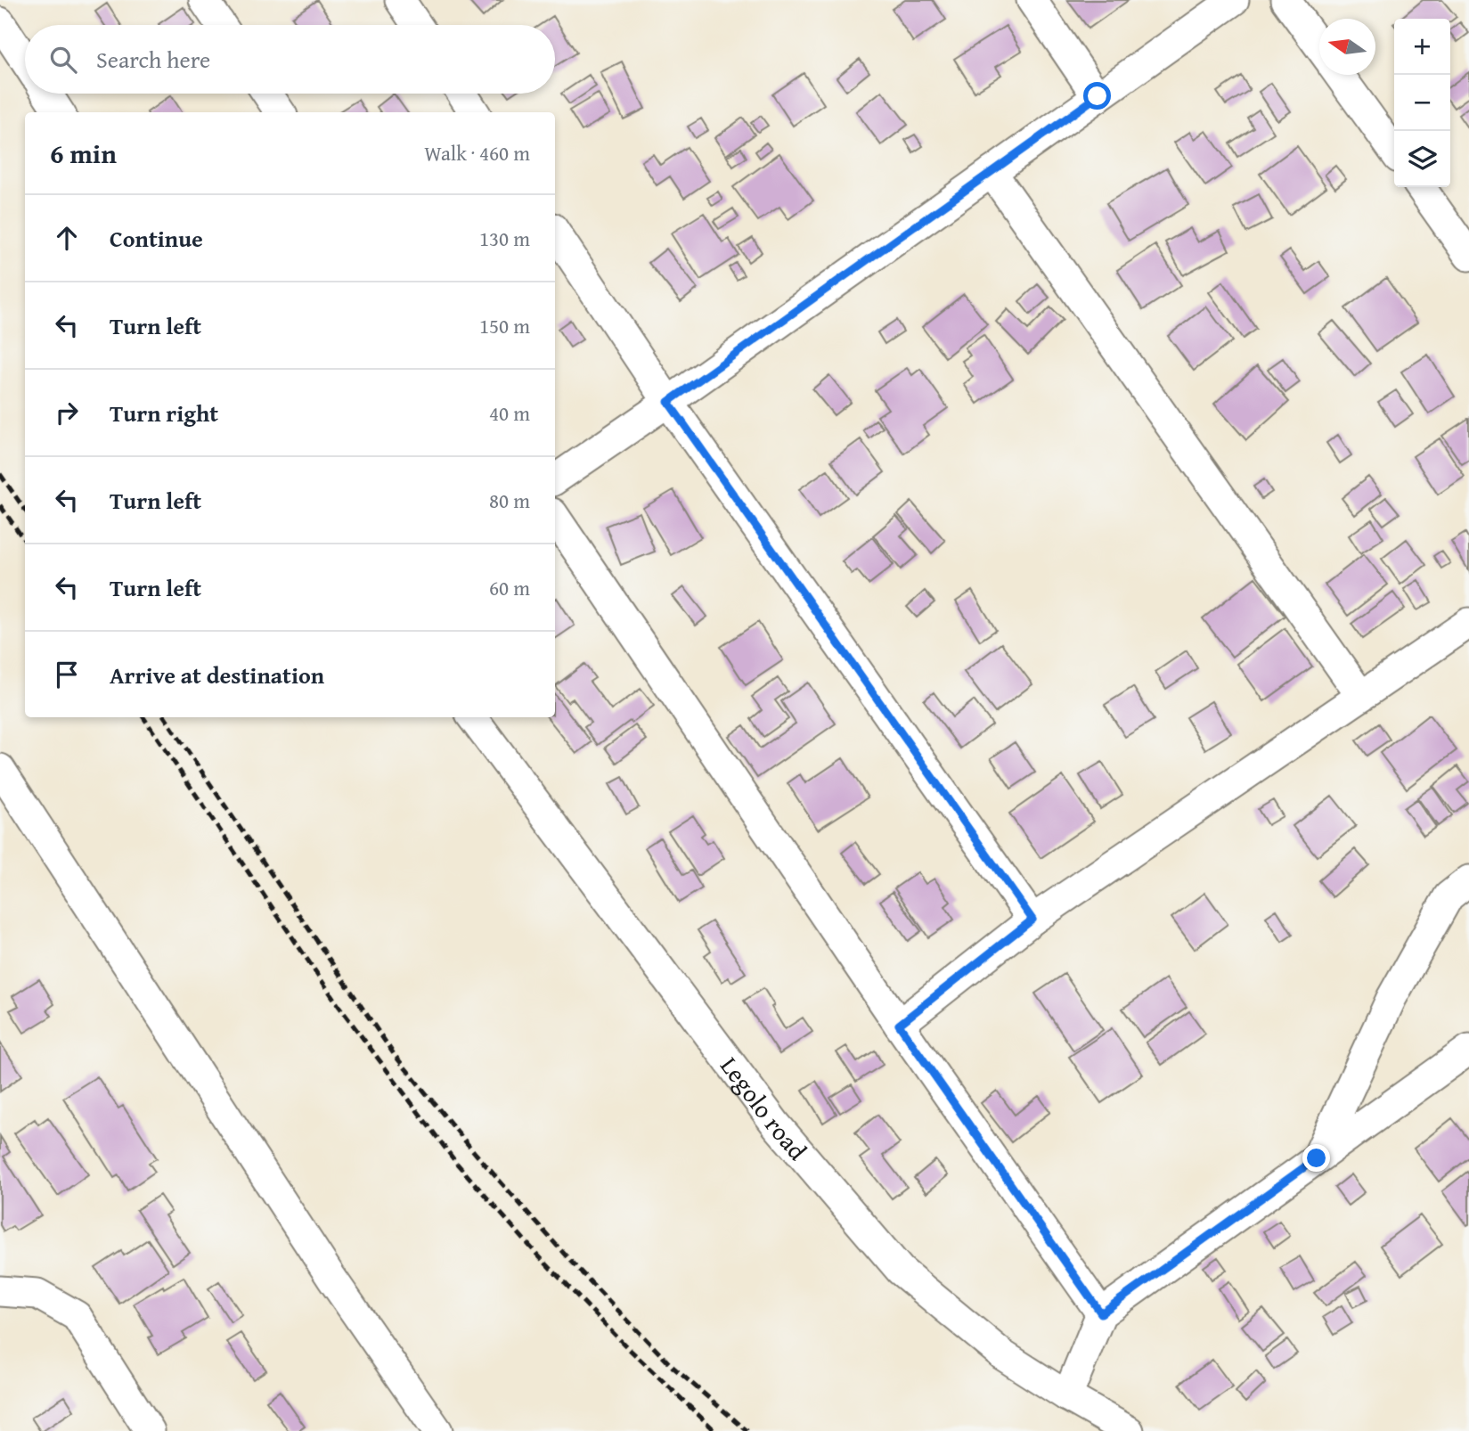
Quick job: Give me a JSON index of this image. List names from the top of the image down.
{
  "streets": {
    "street": ["Legolo road"]
  },
  "north": "left",
  "page": {
    "map_buttons": ["+", "−"],
    "search": "Search here",
    "heading": ["6 min", "Walk · 460 m"],
    "list": [
      ["Continue", "130 m"],
      ["Turn left", "150 m"],
      ["Turn right", "40 m"],
      ["Turn left", "80 m"],
      ["Turn left", "60 m"],
      "Arrive at destination"
    ]
  }
}
